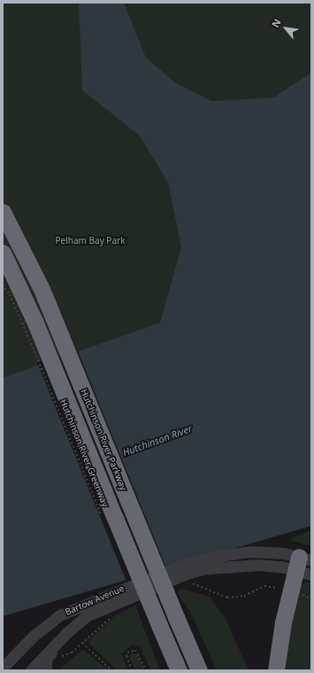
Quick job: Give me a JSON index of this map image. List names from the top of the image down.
{
  "streets": {
    "highway": ["Hutchinson River Parkway"],
    "street": ["Bartow Avenue"],
    "path": ["Hutchinson River Greenway"]
  },
  "crossings": [
    ["Hutchinson River Parkway", "Hutchinson River Greenway"]
  ],
  "water": ["Hutchinson River"],
  "parks": ["Pelham Bay Park"],
  "north": "top left"
}
